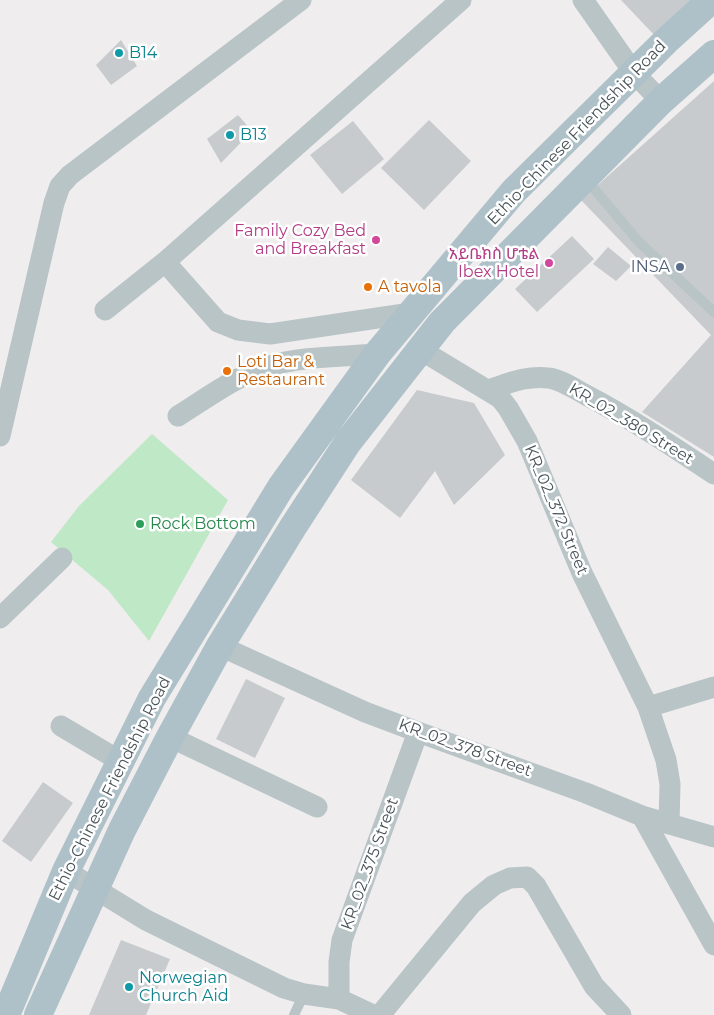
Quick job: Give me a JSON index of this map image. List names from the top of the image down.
{
  "streets": {
    "main road": ["Ethio-Chinese Friendship Road"],
    "street": [
      "KR_02_380 Street",
      "KR_02_372 Street",
      "KR_02_378 Street",
      "KR_02_375 Street"
    ]
  },
  "crossings": [
    ["Ethio-Chinese Friendship Road", "KR_02_372 Street"],
    ["Ethio-Chinese Friendship Road", "KR_02_378 Street"],
    ["KR_02_380 Street", "KR_02_372 Street"],
    ["KR_02_372 Street", "KR_02_378 Street"],
    ["KR_02_378 Street", "KR_02_375 Street"]
  ],
  "places": [
    "B14",
    "B13",
    "Family Cozy Bed and Breakfast",
    "አይቤክስ ሆቴል Ibex Hotel",
    "INSA",
    "A tavola",
    "Loti Bar & Restaurant",
    "Rock Bottom",
    "Norwegian Church Aid"
  ]
}
